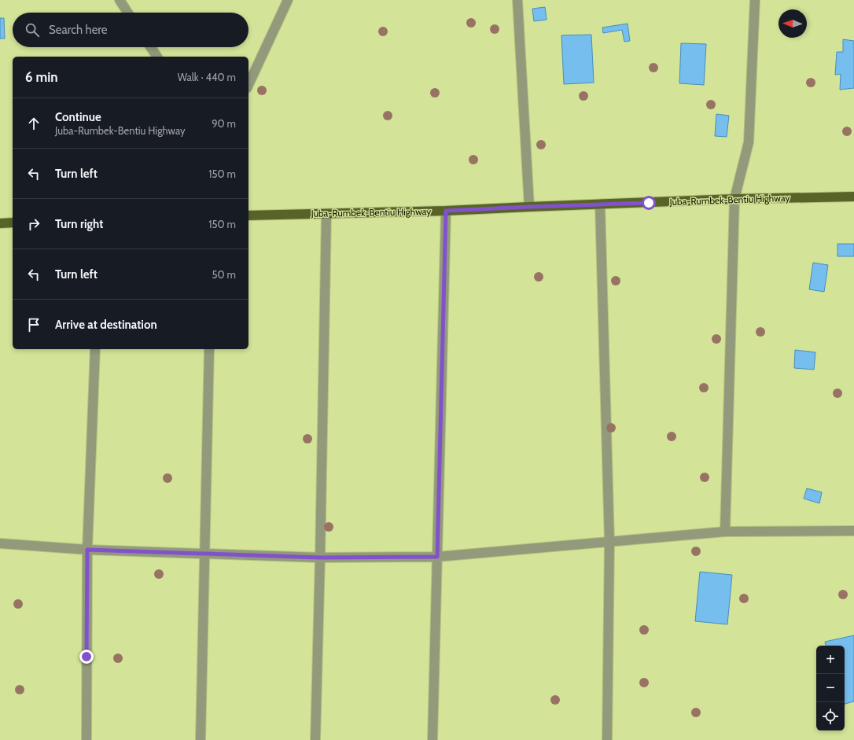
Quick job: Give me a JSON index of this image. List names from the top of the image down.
{
  "streets": {
    "main road": ["Juba-Rumbek-Bentiu Highway"]
  },
  "north": "left",
  "page": {
    "search": "Search here",
    "heading": ["6 min", "Walk · 440 m"],
    "list": [
      ["Continue", "Juba-Rumbek-Bentiu Highway", "90 m"],
      ["Turn left", "150 m"],
      ["Turn right", "150 m"],
      ["Turn left", "50 m"],
      "Arrive at destination"
    ],
    "map_buttons": ["+", "−"]
  }
}
